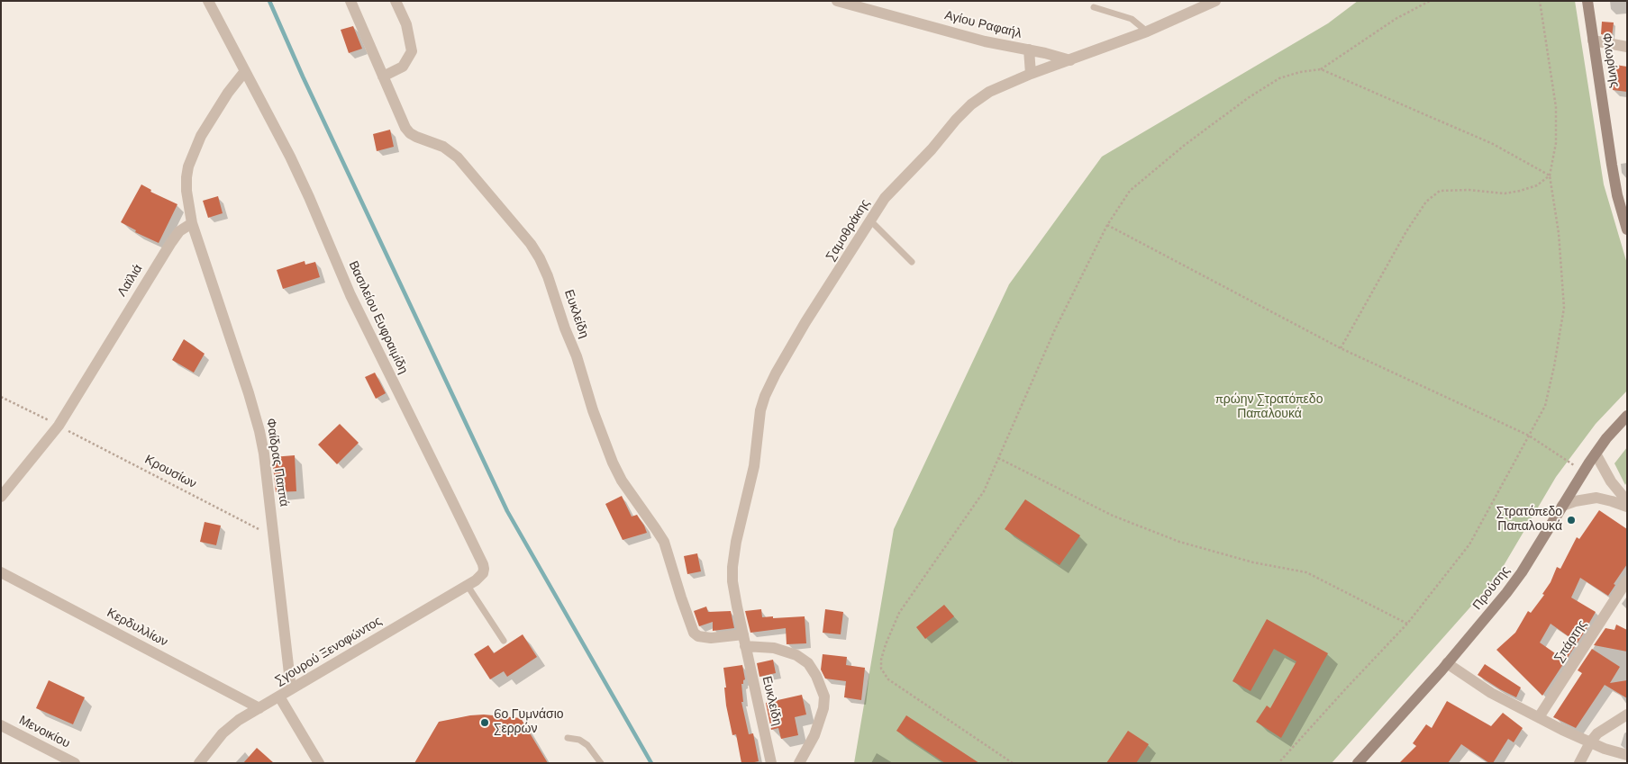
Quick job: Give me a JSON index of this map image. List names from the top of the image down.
{
  "streets": {
    "main road": ["Φλωρίνης", "Προύσης"],
    "street": [
      "Αγίου Ραφαήλ",
      "Σαμοθράκης",
      "Λαϊλιά",
      "Ευκλείδη",
      "Βασιλείου Ευφραιμίδη",
      "Φαίδρας Παππά",
      "Κερδυλλίων",
      "Σπάρτης",
      "Σγουρού Ξενοφώντος",
      "Μενοικίου"
    ],
    "path": ["Κρουσίων"]
  },
  "crossings": [
    ["Αγίου Ραφαήλ", "Σαμοθράκης"],
    ["Σαμοθράκης", "Ευκλείδη"],
    ["Λαϊλιά", "Φαίδρας Παππά"],
    ["Λαϊλιά", "Κρουσίων"],
    ["Βασιλείου Ευφραιμίδη", "Σγουρού Ξενοφώντος"],
    ["Φαίδρας Παππά", "Κρουσίων"],
    ["Φαίδρας Παππά", "Σγουρού Ξενοφώντος"],
    ["Κερδυλλίων", "Σγουρού Ξενοφώντος"]
  ],
  "parks": ["πρώην Στρατόπεδο Παπαλουκά"],
  "places": ["Στρατόπεδο Παπαλουκά", "6ο Γυμνάσιο Σερρών"]
}
